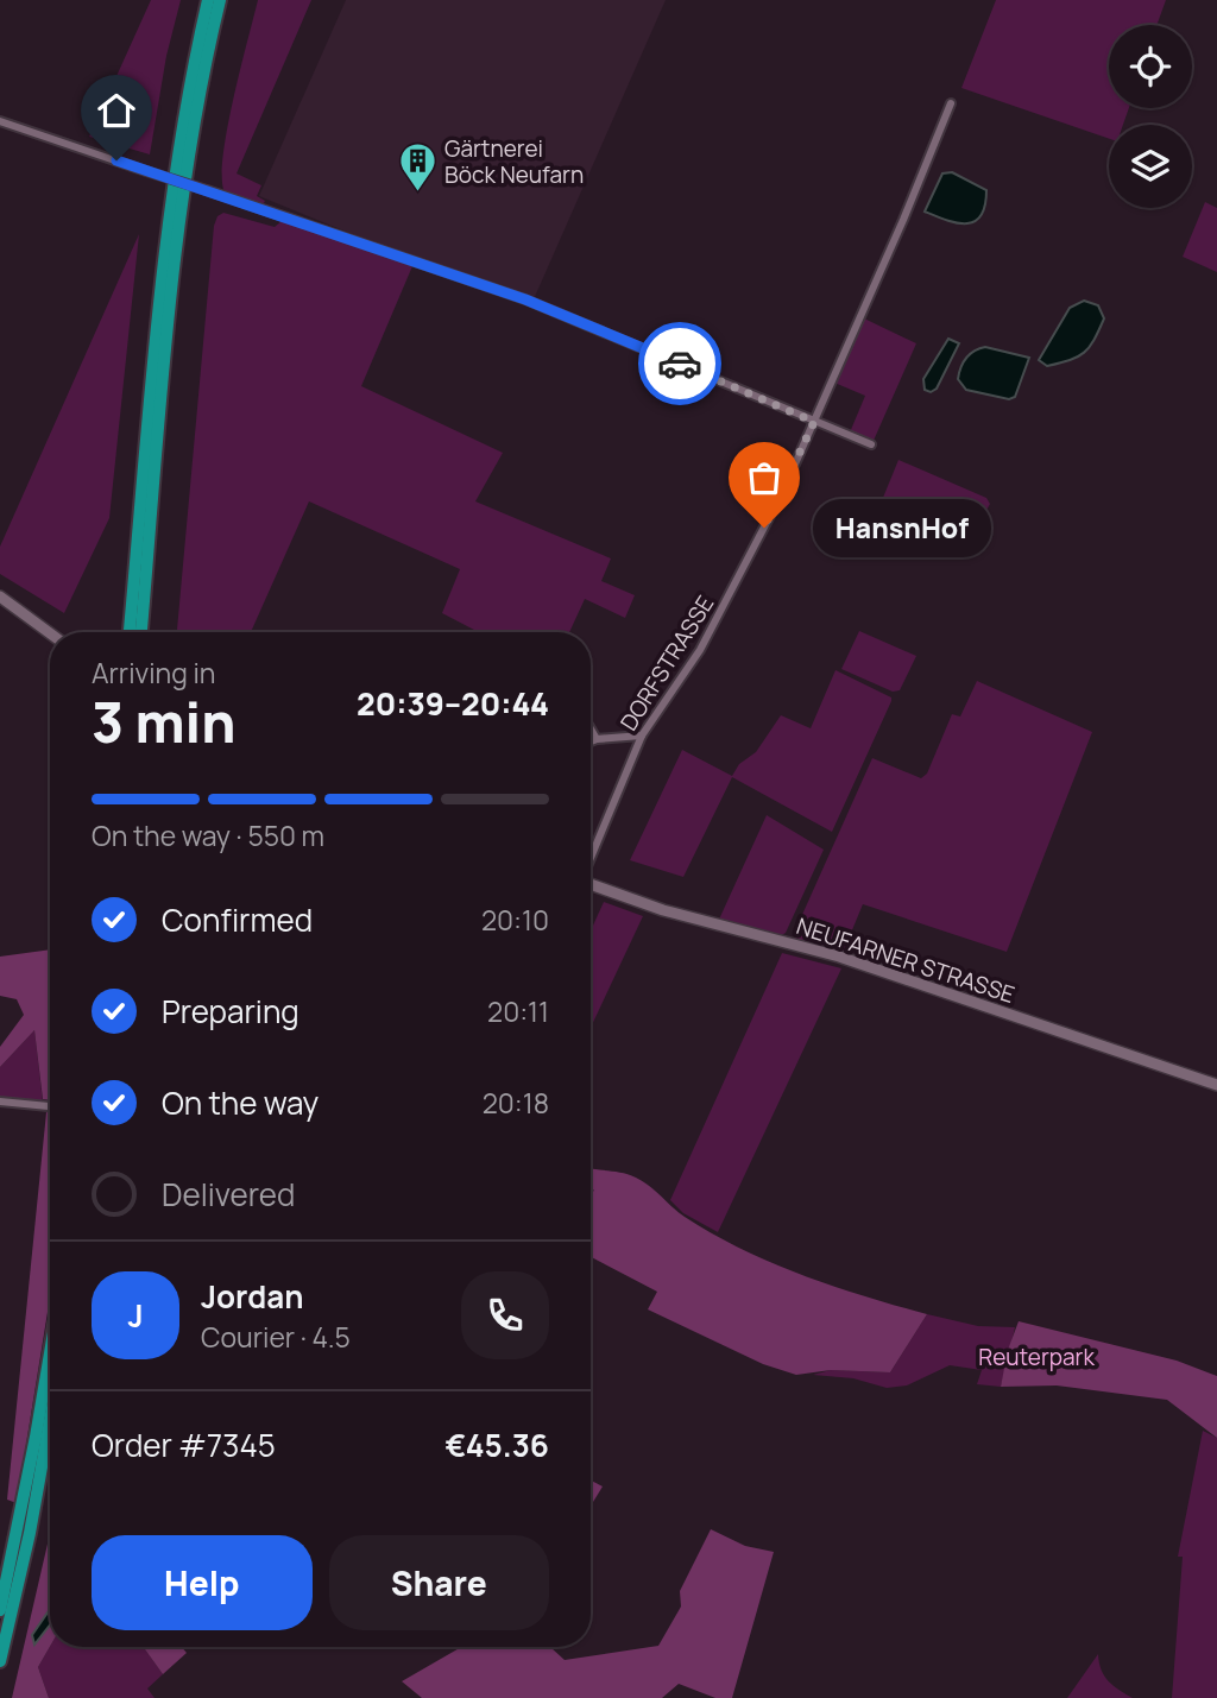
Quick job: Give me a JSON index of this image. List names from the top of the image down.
{
  "streets": {
    "street": ["DORFSTRASSE", "NEUFARNER STRASSE"]
  },
  "parks": ["Reuterpark"],
  "places": {
    "building": ["Gärtnerei Böck Neufarn"],
    "other": ["HansnHof"]
  },
  "page": {
    "bubble": "HansnHof",
    "heading": ["3 min", "Arriving in", "20:39–20:44"],
    "panel": [
      "Jordan",
      "Courier · 4.5",
      "Order #7345",
      "€45.36"
    ],
    "bar": "On the way · 550 m",
    "list": [
      ["Confirmed", "20:10"],
      ["Preparing", "20:11"],
      ["On the way", "20:18"],
      "Delivered"
    ],
    "round": "J",
    "buttons": ["Help", "Share"]
  }
}
